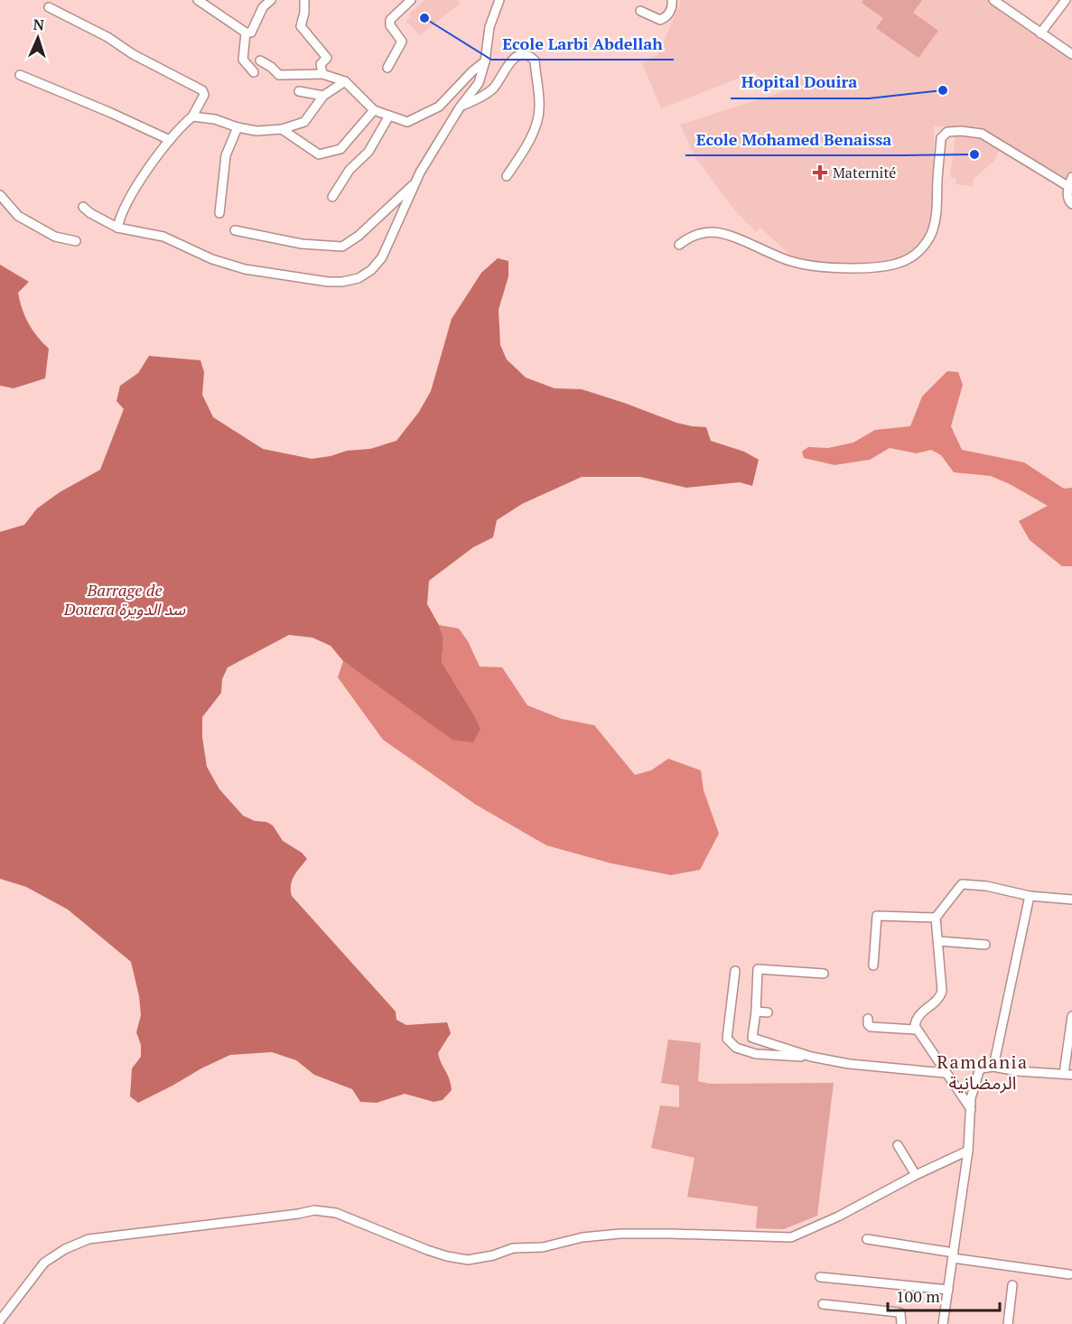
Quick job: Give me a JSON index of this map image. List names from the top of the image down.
{
  "districts": ["Ramdania الرمضانية"],
  "water": ["Barrage de Douera سد الدويرة"],
  "places": {
    "other": ["Ecole Larbi Abdellah", "Hopital Douira", "Ecole Mohamed Benaissa"],
    "health": ["Maternité"]
  },
  "scale_bar": "100 m",
  "north": "top"
}
